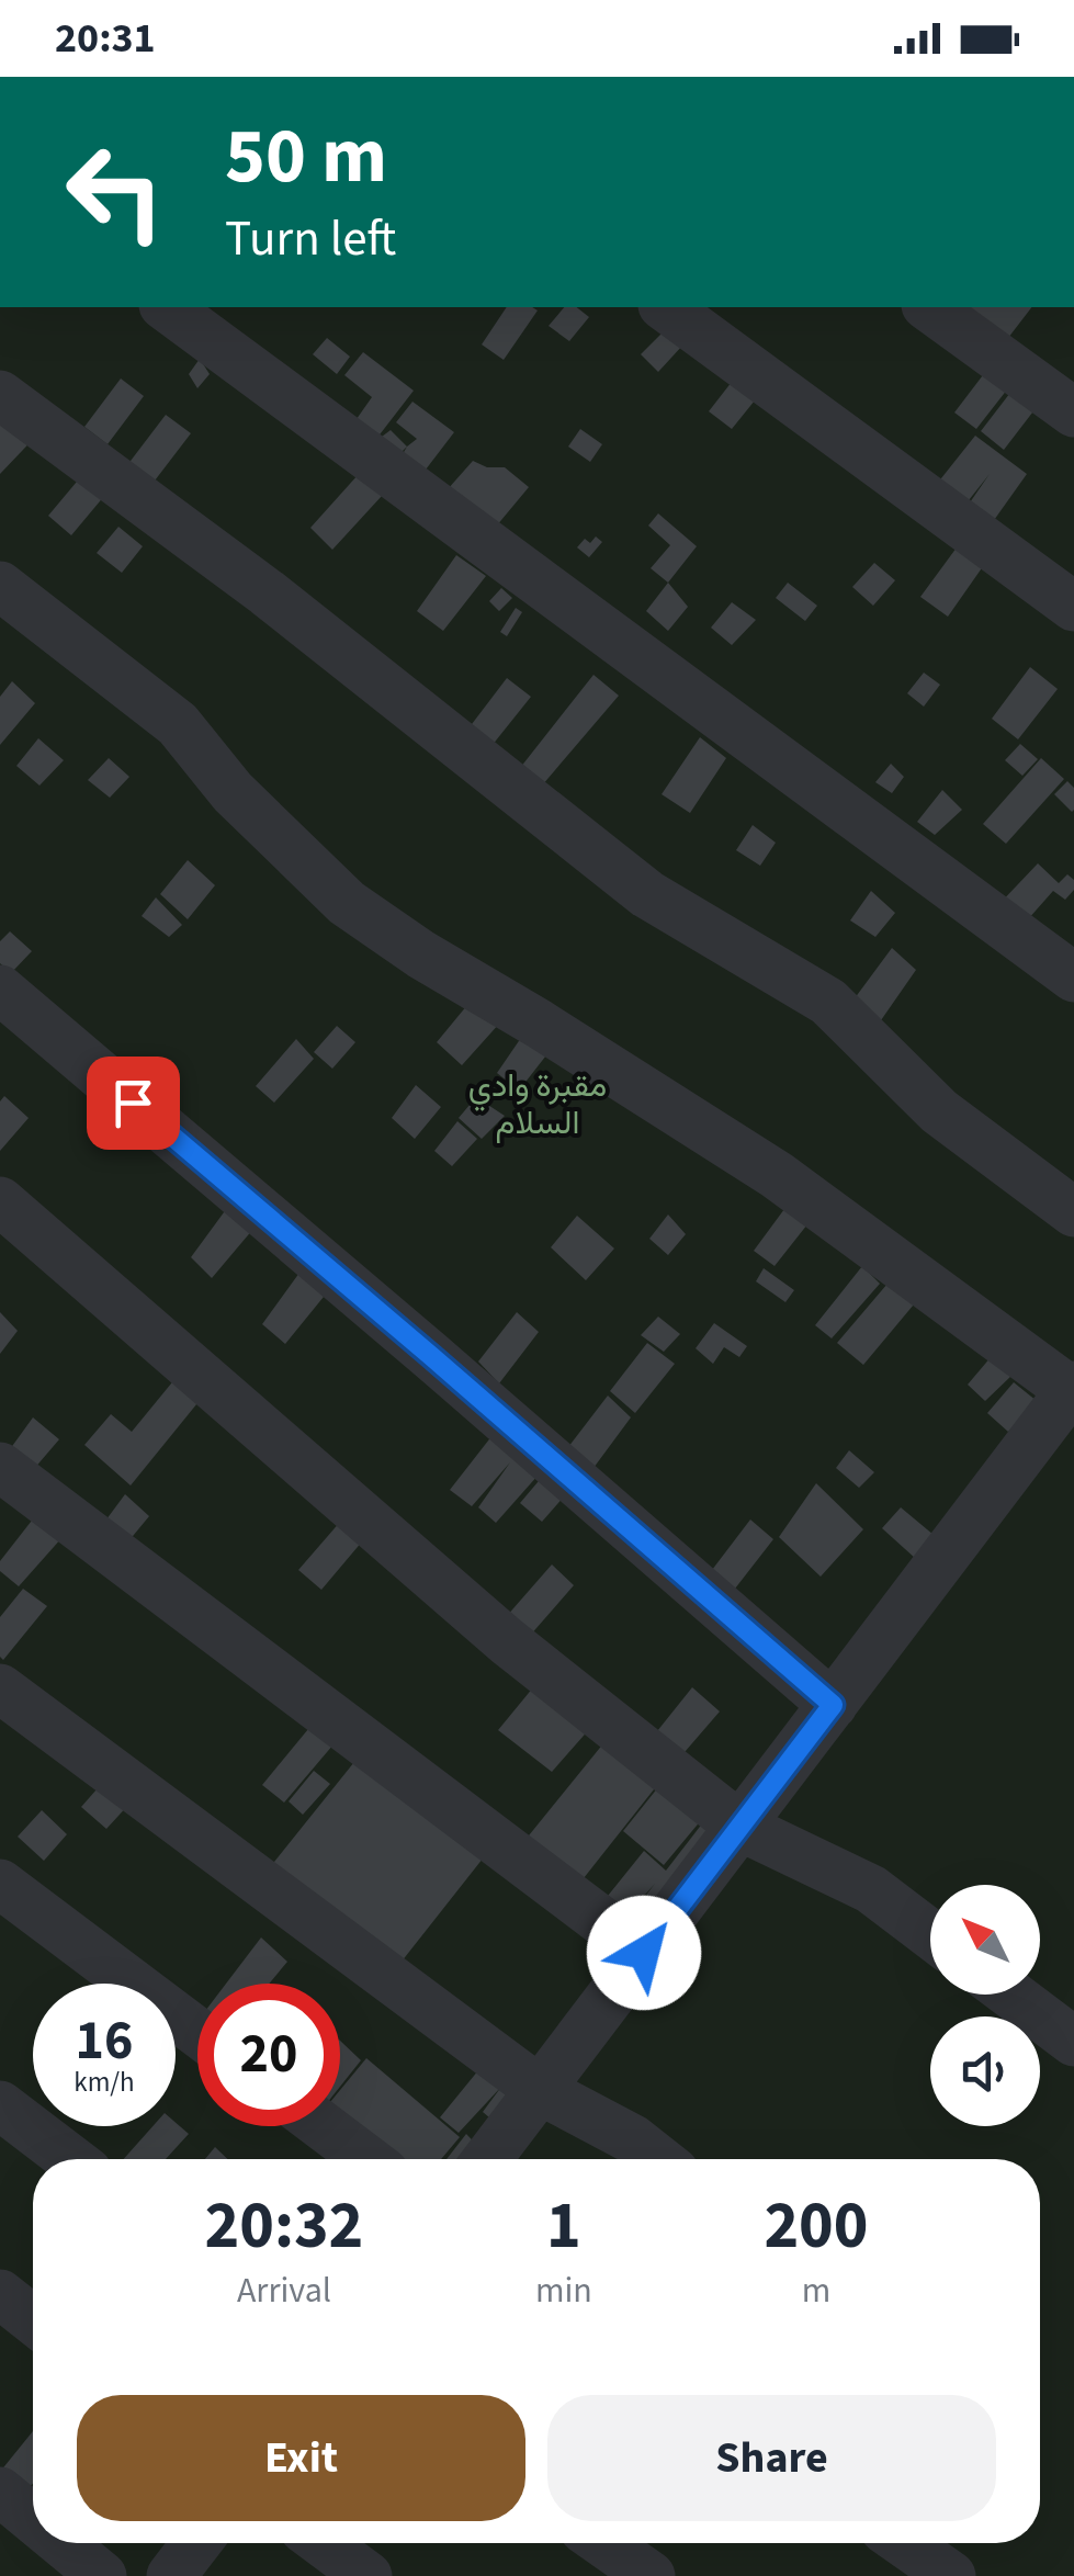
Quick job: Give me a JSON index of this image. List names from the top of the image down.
{
  "parks": ["مقبرة وادي السلام"],
  "north": "top left",
  "page": {
    "status": "20:31",
    "turn": ["50 m", "Turn left"],
    "speed": "16 km/h",
    "limit": "20",
    "eta": [
      "20:32",
      "Arrival",
      "1",
      "min",
      "200",
      "m"
    ],
    "buttons": ["Exit", "Share"]
  }
}
